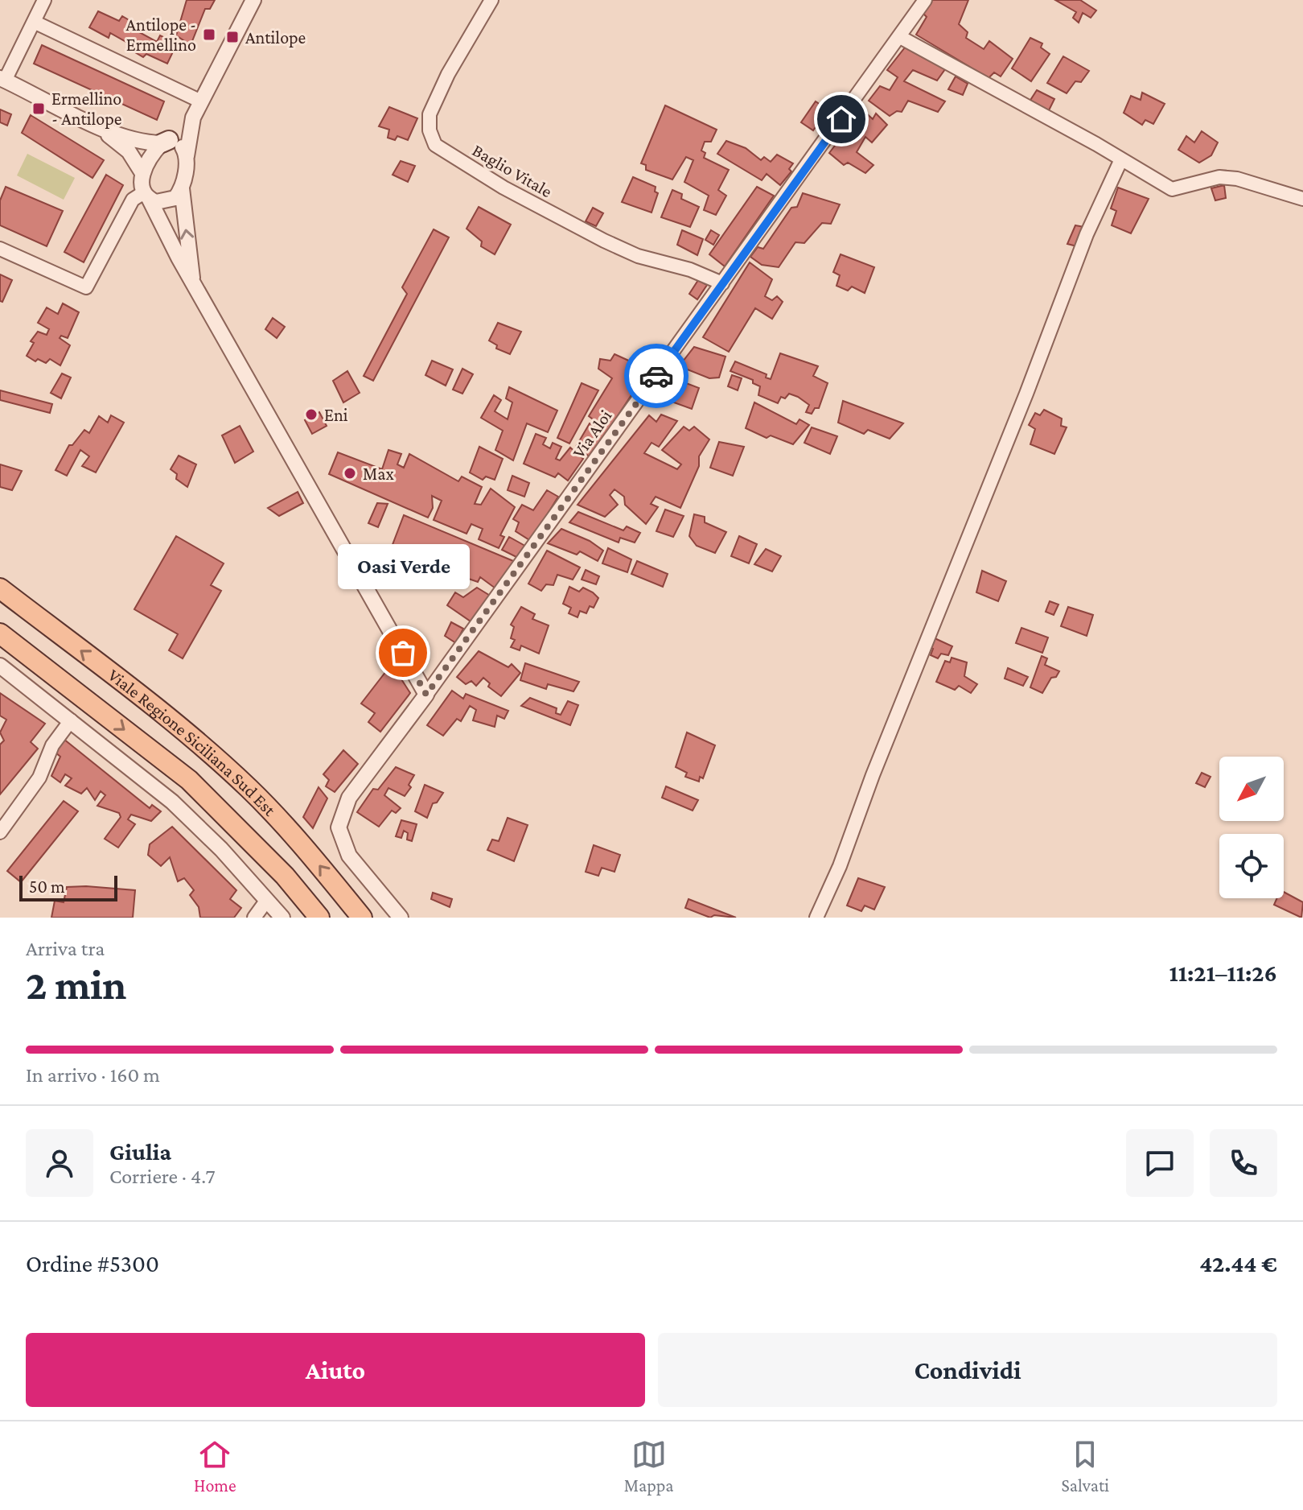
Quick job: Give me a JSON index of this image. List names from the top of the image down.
{
  "streets": {
    "main road": ["Viale Regione Siciliana Sud Est"],
    "street": ["Baglio Vitale", "Via Aloi"]
  },
  "crossings": [
    ["Baglio Vitale", "Via Aloi"]
  ],
  "places": {
    "transit": ["Antilope - Ermellino", "Antilope", "Ermellino - Antilope"],
    "other": ["Eni", "Max", "Oasi Verde"]
  },
  "scale_bar": "50 m",
  "north": "bottom left",
  "page": {
    "bubble": "Oasi Verde",
    "scale": "50 m",
    "heading": ["2 min", "Arriva tra", "11:21–11:26"],
    "panel": [
      "Giulia",
      "Corriere · 4.7",
      "Ordine #5300",
      "42.44 €"
    ],
    "bar": "In arrivo · 160 m",
    "buttons": ["Aiuto", "Condividi"],
    "tabs": ["Home", "Mappa", "Salvati"]
  }
}
